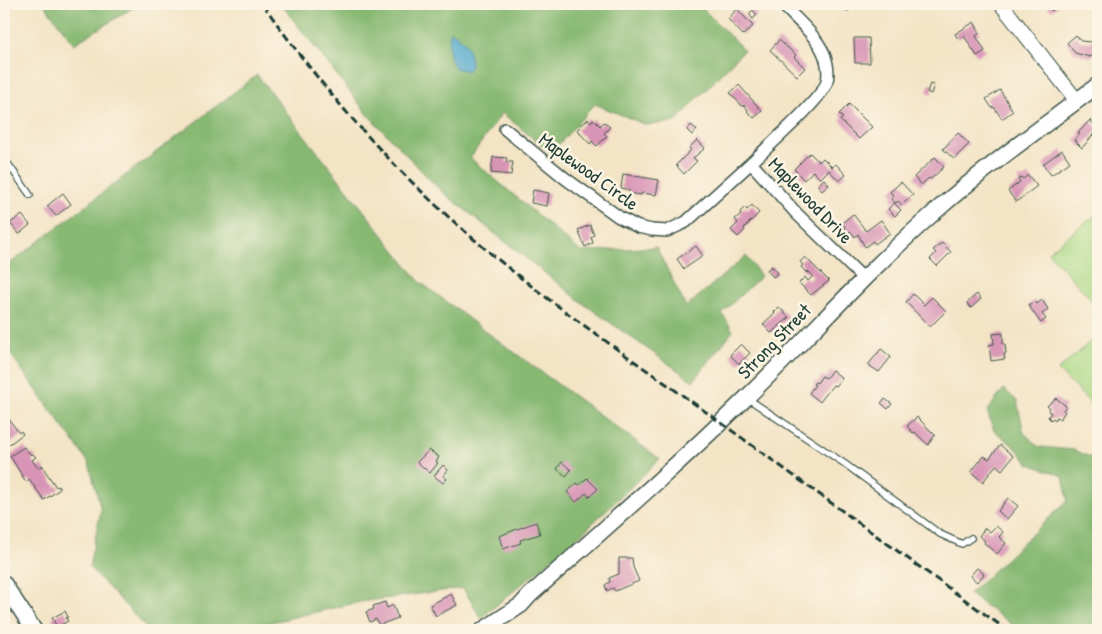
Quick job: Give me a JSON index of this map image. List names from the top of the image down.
{
  "streets": {
    "main road": ["Strong Street"],
    "street": ["Maplewood Circle", "Maplewood Drive"]
  },
  "crossings": [
    ["Maplewood Circle", "Maplewood Drive"],
    ["Maplewood Drive", "Strong Street"]
  ]
}
